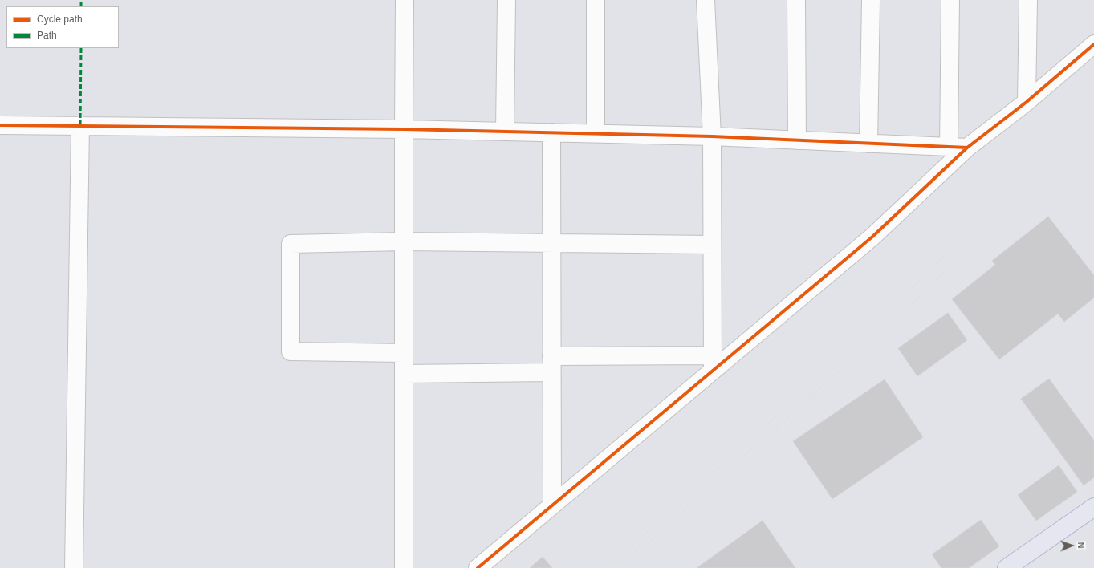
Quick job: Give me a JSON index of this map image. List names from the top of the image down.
{
  "legend": ["Cycle path", "Path"],
  "north": "right"
}
